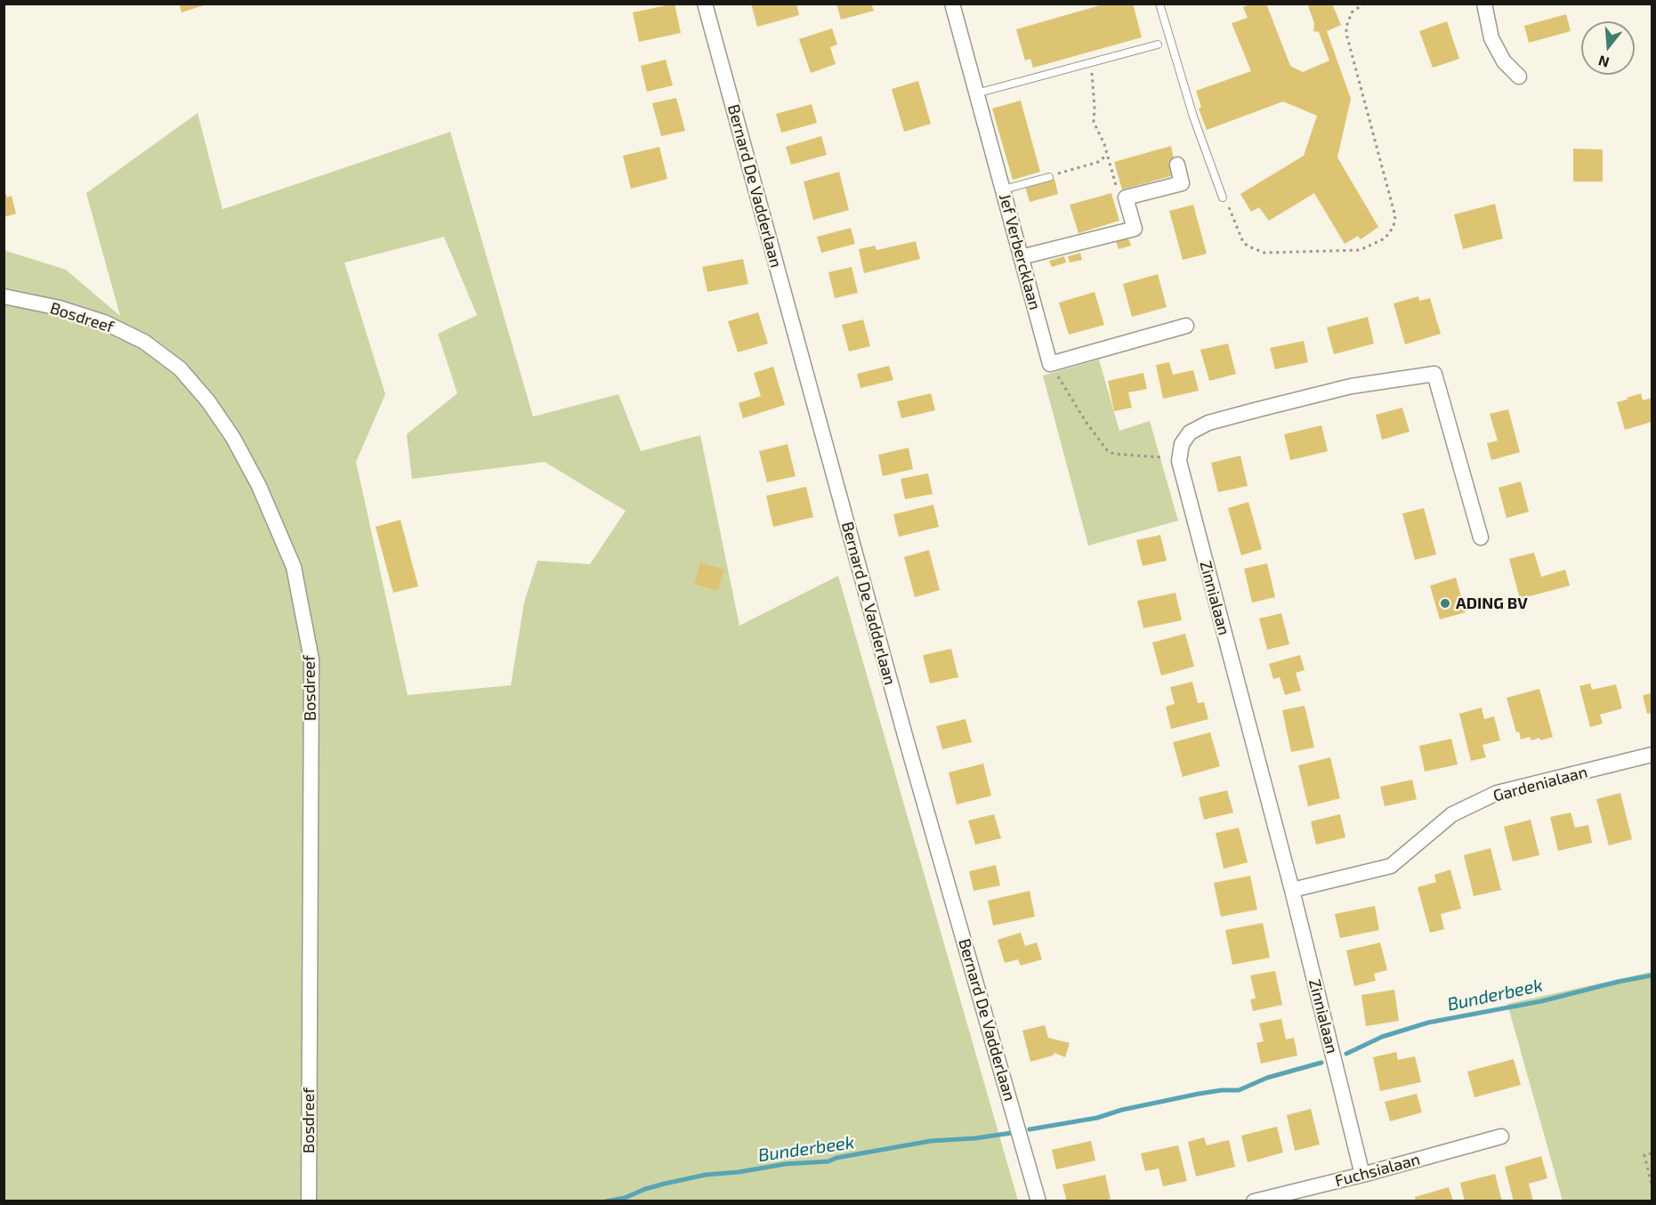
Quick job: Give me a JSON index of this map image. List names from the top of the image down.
{
  "streets": {
    "street": [
      "Bernard De Vadderlaan",
      "Jef Verbercklaan",
      "Bosdreef",
      "Zinnialaan",
      "Gardenialaan",
      "Fuchsialaan"
    ]
  },
  "crossings": [
    ["Zinnialaan", "Gardenialaan"],
    ["Zinnialaan", "Fuchsialaan"]
  ],
  "water": ["Bunderbeek"],
  "places": ["ADING BV"],
  "north": "bottom"
}
